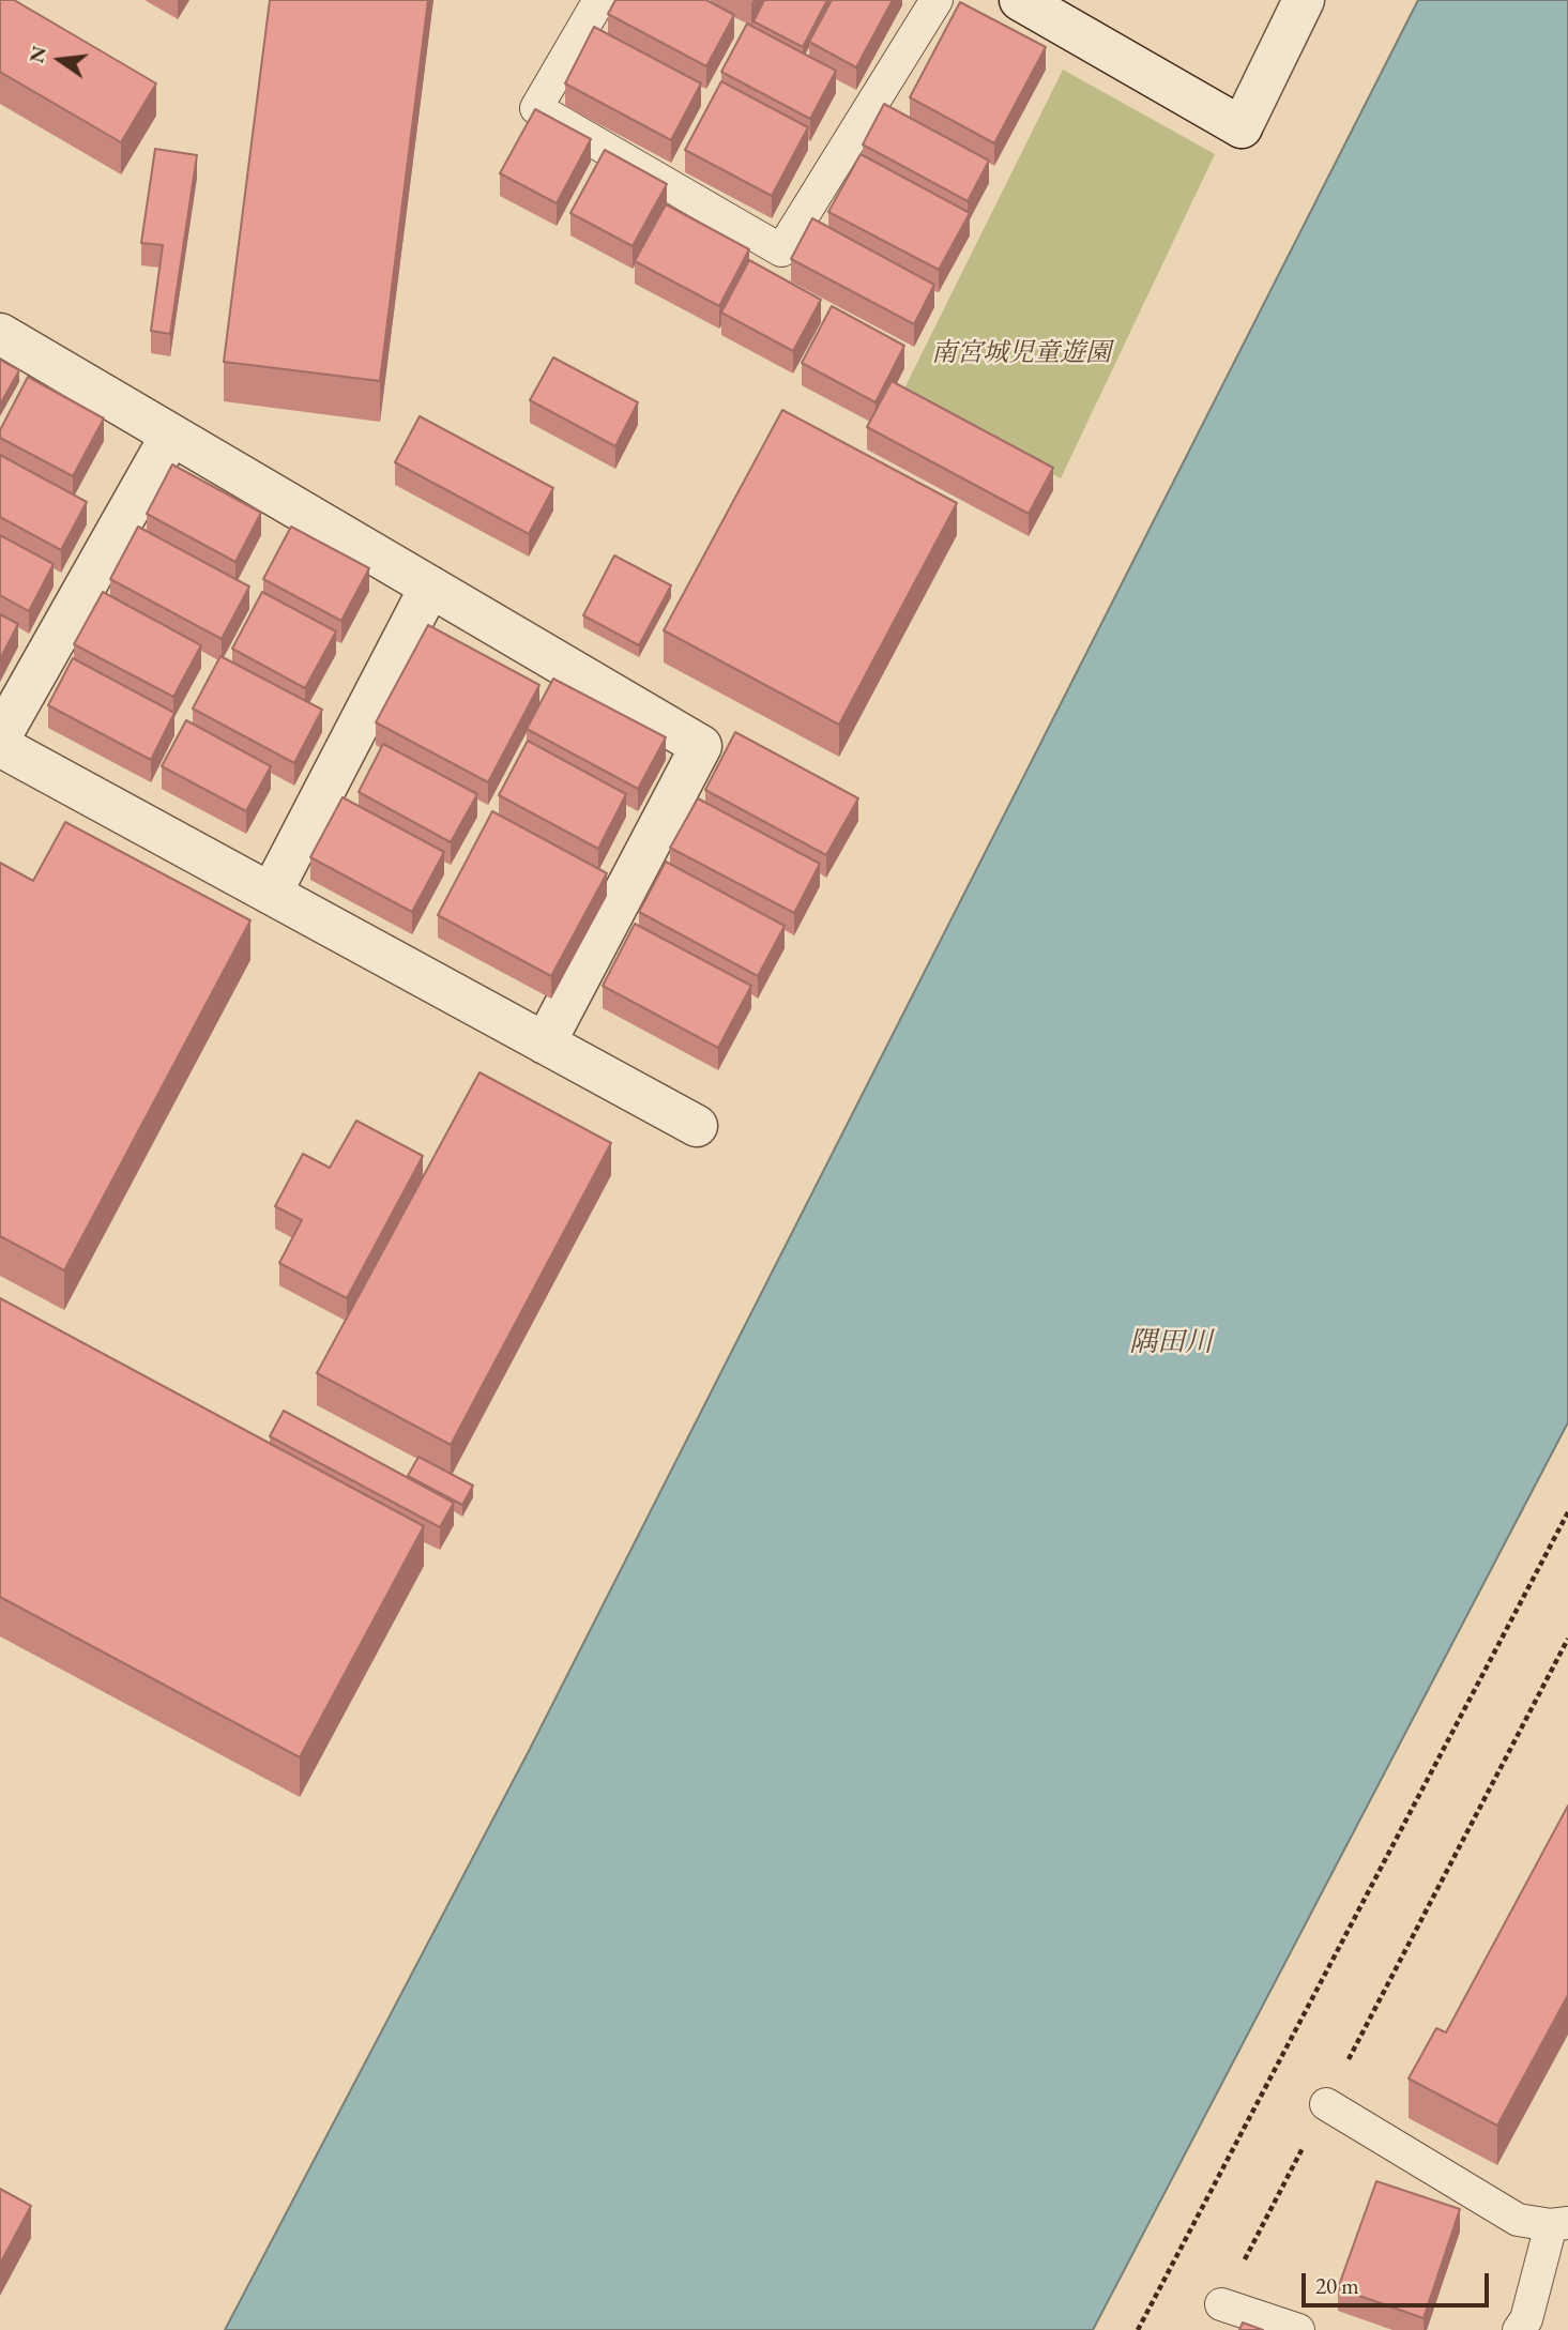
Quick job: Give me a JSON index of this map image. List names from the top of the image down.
{
  "water": ["隅田川"],
  "parks": ["南宮城児童遊園"],
  "scale_bar": "20 m",
  "north": "left"
}
